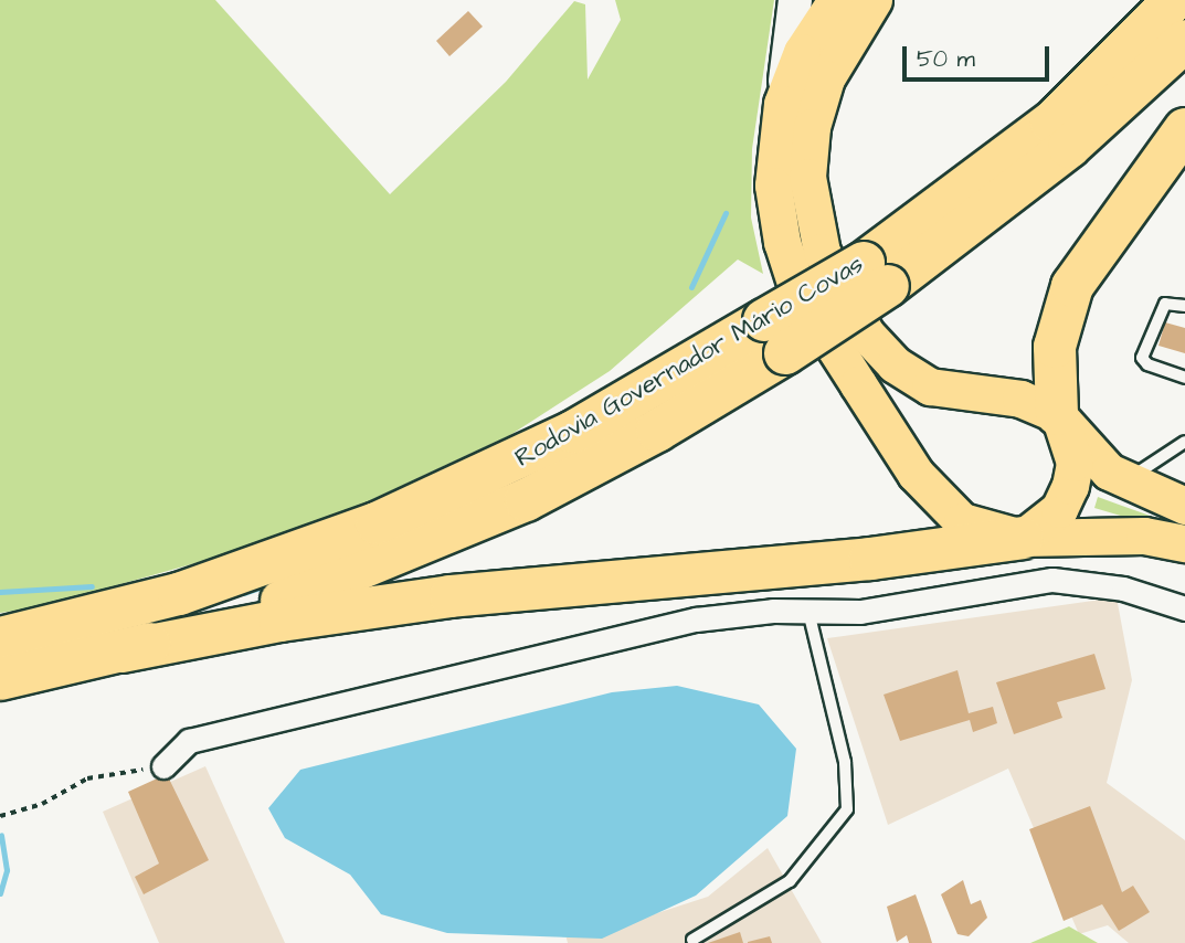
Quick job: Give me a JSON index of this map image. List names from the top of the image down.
{
  "streets": {
    "highway": ["Rodovia Governador Mário Covas"]
  },
  "scale_bar": "50 m"
}
